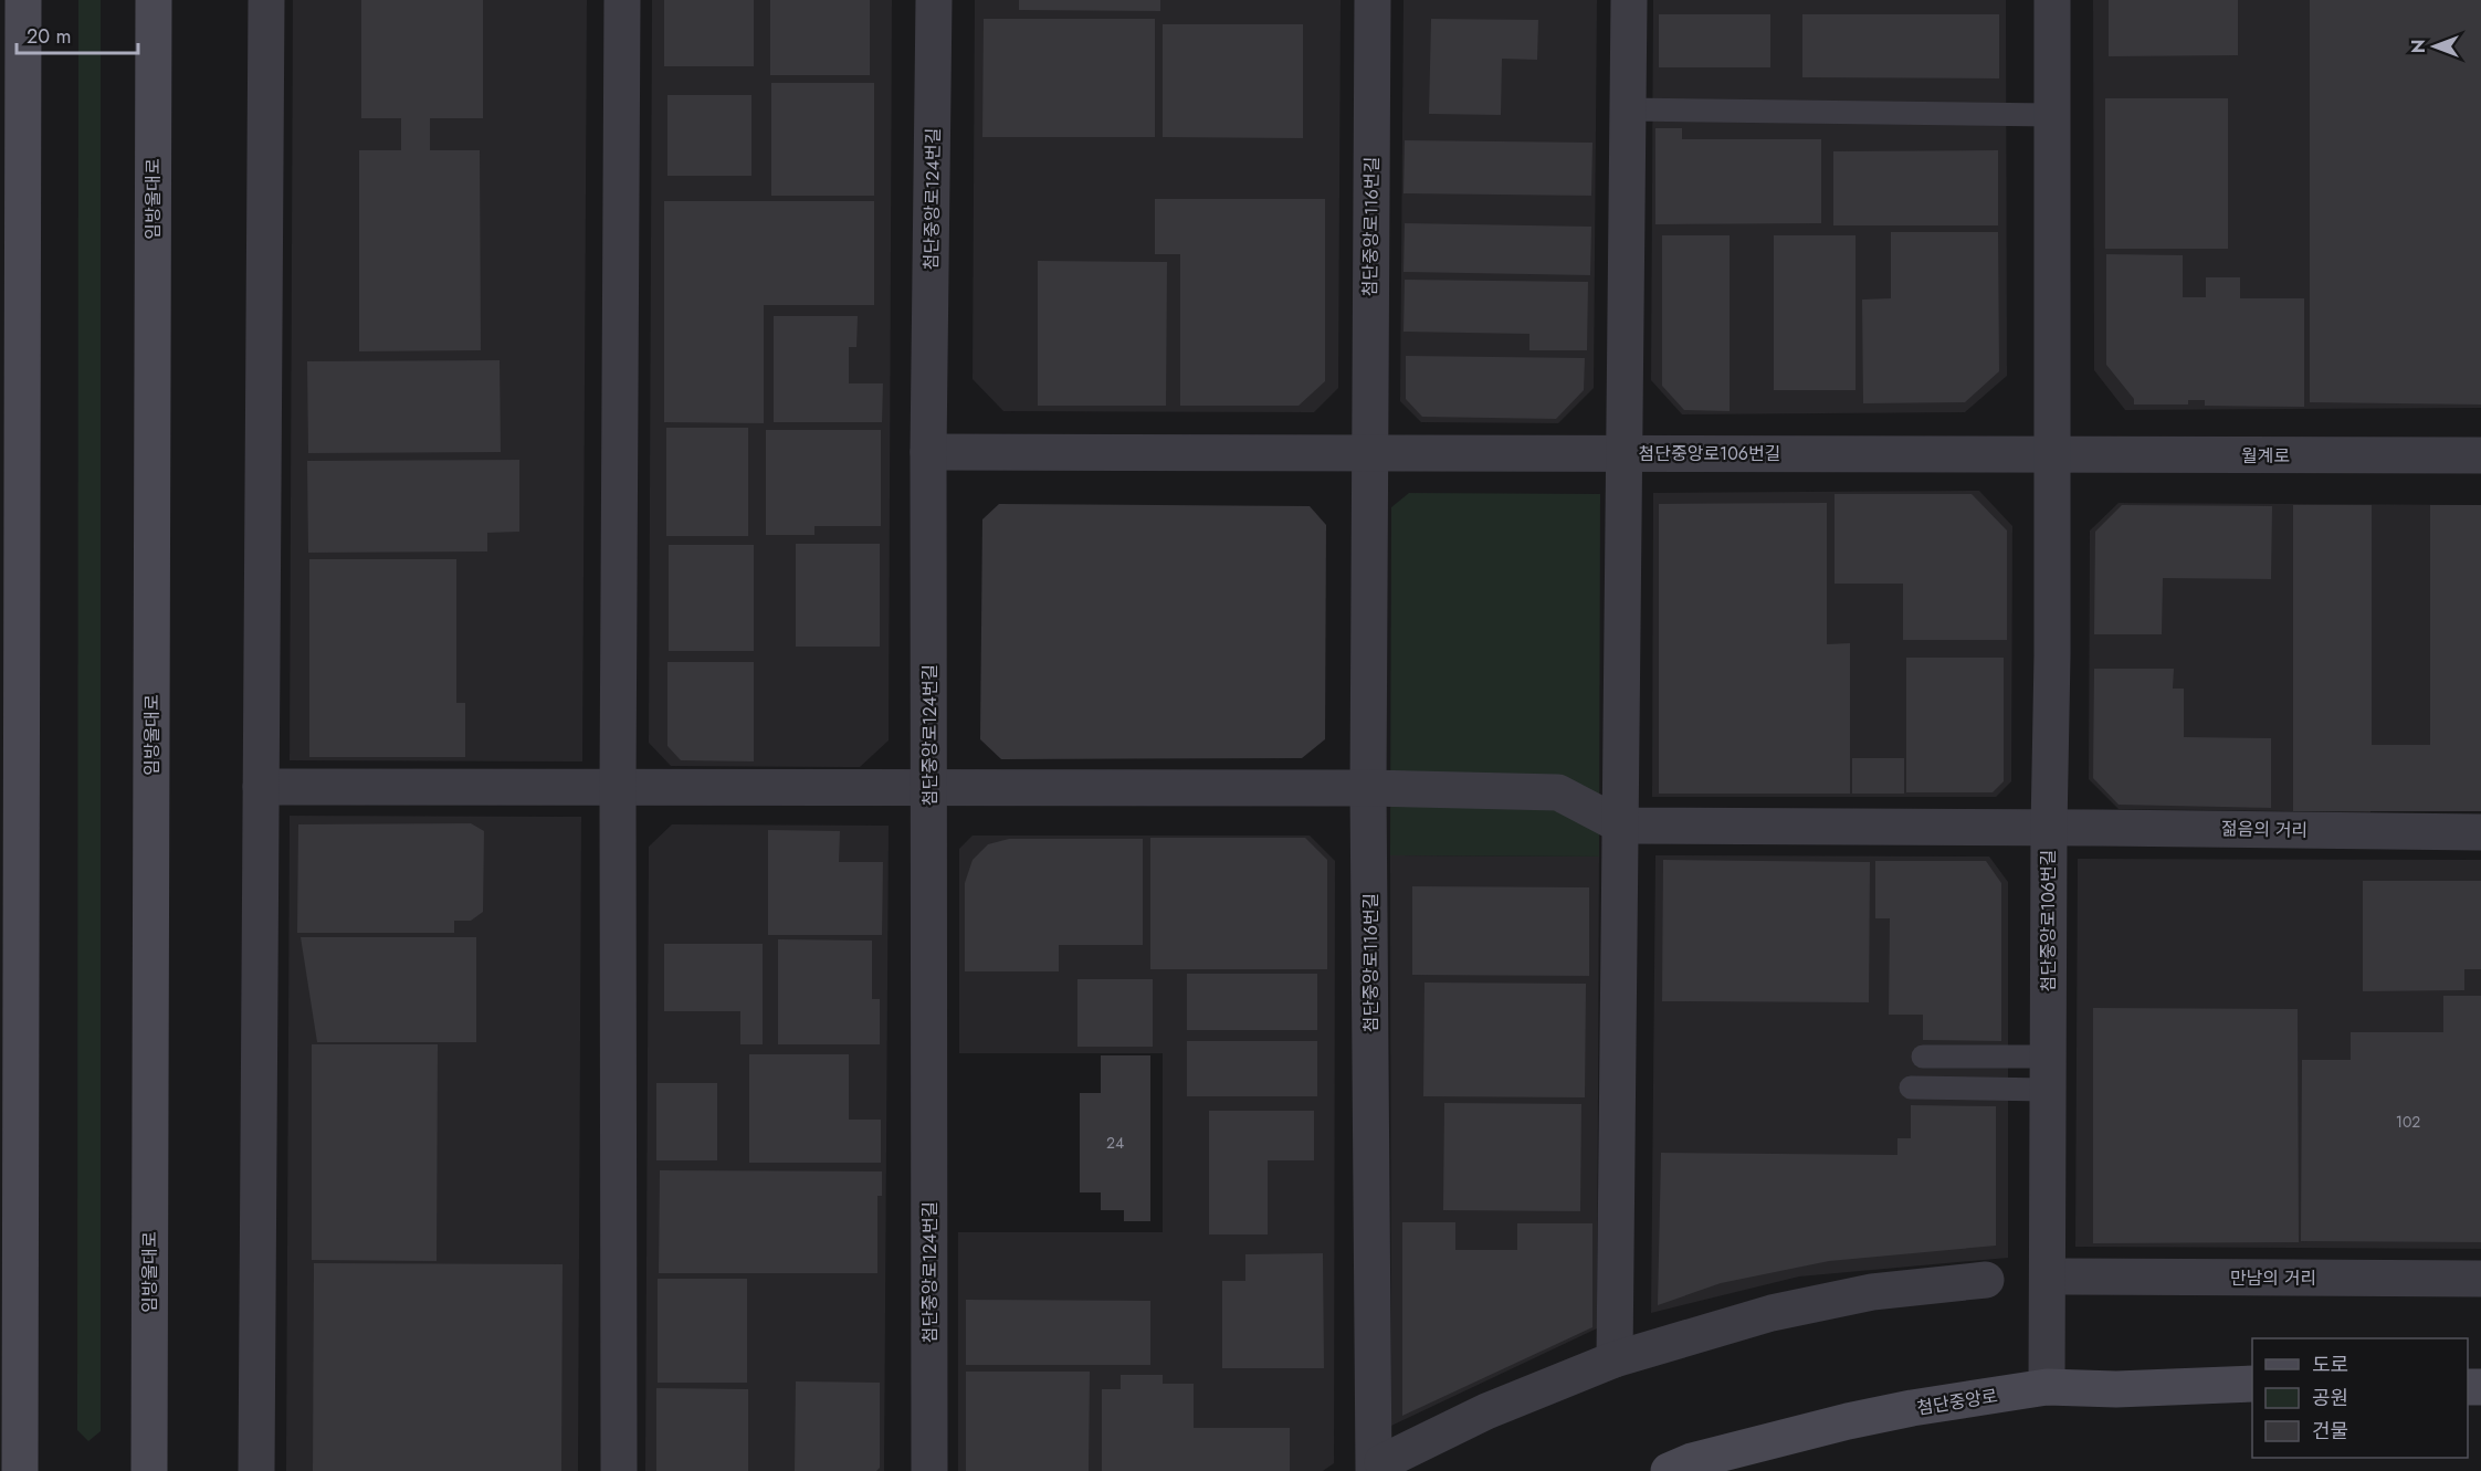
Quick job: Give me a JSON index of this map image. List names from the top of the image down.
{
  "streets": {
    "main road": ["임방울대로", "첨단중앙로"],
    "street": [
      "첨단중앙로124번길",
      "첨단중앙로116번길",
      "첨단중앙로106번길",
      "월계로",
      "젊음의 거리",
      "만남의 거리"
    ]
  },
  "crossings": [
    ["첨단중앙로116번길", "첨단중앙로106번길"],
    ["첨단중앙로106번길", "월계로"],
    ["첨단중앙로106번길", "젊음의 거리"],
    ["첨단중앙로106번길", "첨단중앙로"]
  ],
  "house_numbers": ["102", "24"],
  "legend": ["도로", "공원", "건물"],
  "scale_bar": "20 m",
  "north": "left"
}
